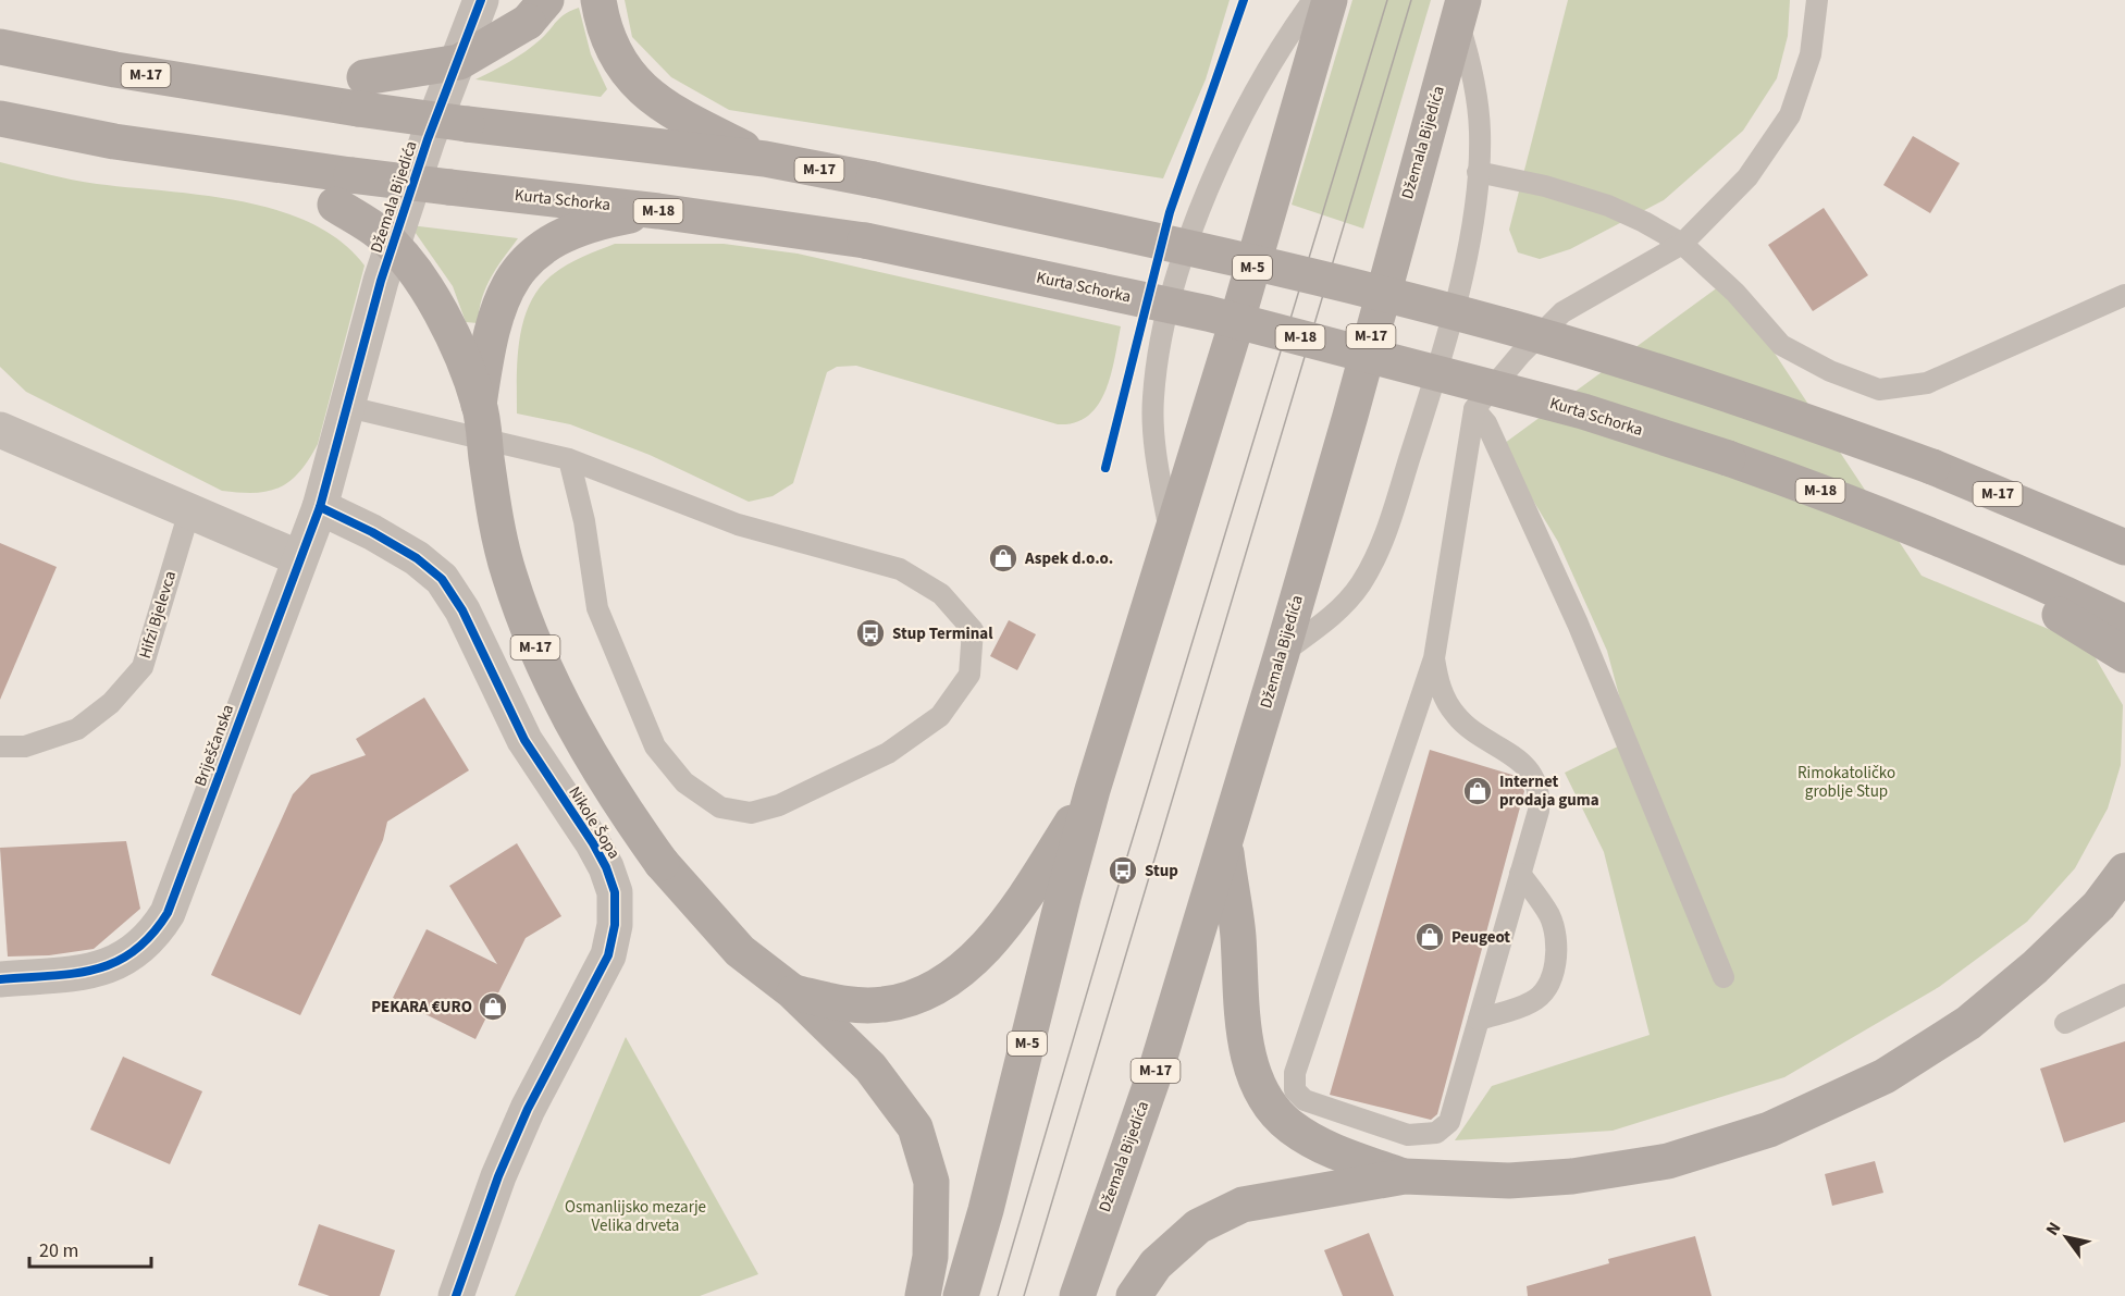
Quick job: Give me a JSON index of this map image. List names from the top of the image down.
{
  "streets": {
    "main road": [
      "M-17",
      "Džemala Bijedića",
      "Kurta Schorka",
      "M-18",
      "M-5"
    ],
    "street": ["Briješčanska", "Nikole Šopa"],
    "lane": ["Hifzi Bjelevca"]
  },
  "crossings": [
    ["M-17", "Kurta Schorka"],
    ["Džemala Bijedića", "Briješčanska"],
    ["Briješčanska", "Nikole Šopa"]
  ],
  "parks": ["Rimokatoličko groblje Stup", "Osmanlijsko mezarje Velika drveta"],
  "places": {
    "shop": [
      "Aspek d.o.o.",
      "Internet prodaja guma",
      "Peugeot",
      "PEKARA €URO"
    ],
    "bus stop": ["Stup Terminal", "Stup"]
  },
  "scale_bar": "20 m",
  "north": "top left"
}
